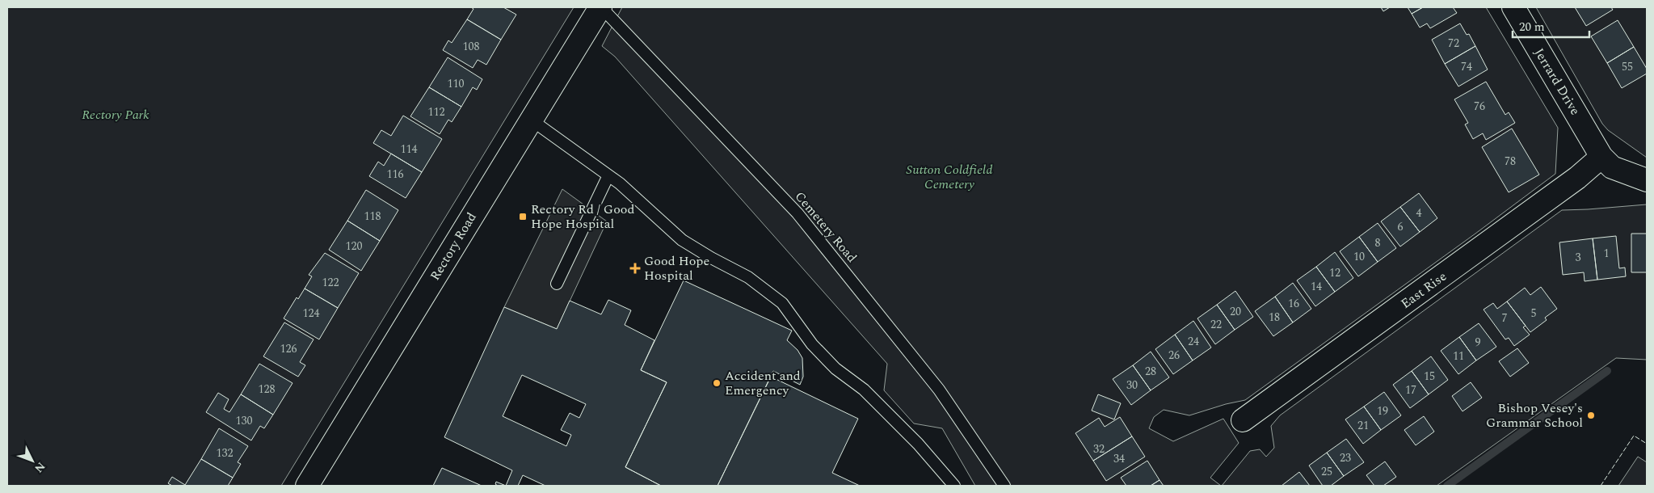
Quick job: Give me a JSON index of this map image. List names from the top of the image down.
{
  "streets": {
    "street": ["Jerrard Drive", "Rectory Road", "East Rise"],
    "lane": ["Cemetery Road"]
  },
  "crossings": [
    ["Jerrard Drive", "East Rise"],
    ["Cemetery Road", "Rectory Road"]
  ],
  "parks": ["Rectory Park", "Sutton Coldfield Cemetery"],
  "places": {
    "transit": ["Rectory Rd / Good Hope Hospital"],
    "health": ["Good Hope Hospital"],
    "other": ["Accident and Emergency", "Bishop Vesey's Grammar School"]
  },
  "house_numbers": [
    "72",
    "108",
    "74",
    "55",
    "110",
    "76",
    "112",
    "114",
    "78",
    "116",
    "4",
    "118",
    "6",
    "8",
    "120",
    "1",
    "10",
    "3",
    "12",
    "122",
    "14",
    "16",
    "20",
    "124",
    "5",
    "18",
    "7",
    "22",
    "24",
    "9",
    "126",
    "26",
    "11",
    "28",
    "15",
    "30",
    "128",
    "17",
    "19",
    "130",
    "21",
    "32",
    "132",
    "23",
    "34",
    "25"
  ],
  "scale_bar": "20 m",
  "north": "bottom right"
}
